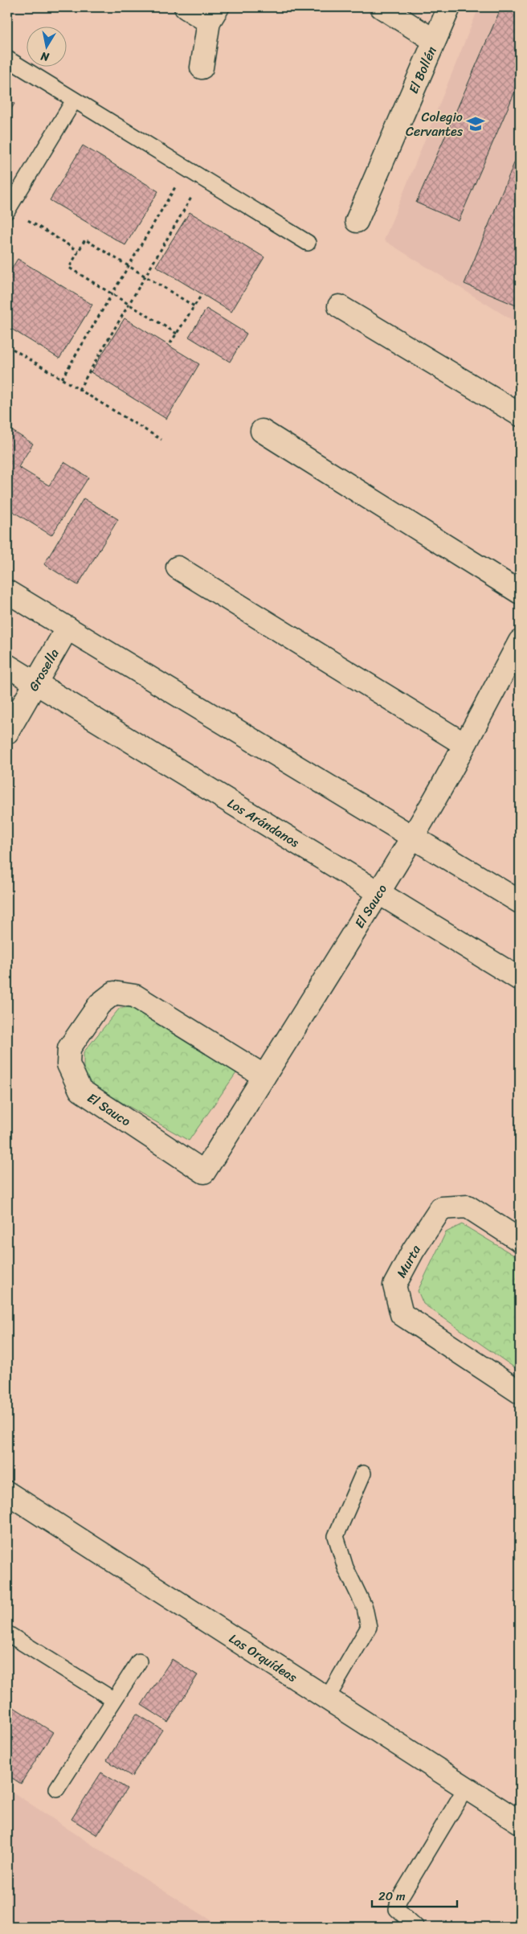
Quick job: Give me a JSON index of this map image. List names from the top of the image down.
{
  "streets": {
    "street": [
      "El Bollén",
      "Grosella",
      "Los Arándanos",
      "El Sauco",
      "Murta",
      "Las Orquídeas"
    ]
  },
  "crossings": [
    ["Grosella", "Los Arándanos"],
    ["Los Arándanos", "El Sauco"]
  ],
  "places": {
    "school or university": ["Colegio Cervantes"]
  },
  "scale_bar": "20 m",
  "north": "bottom"
}
